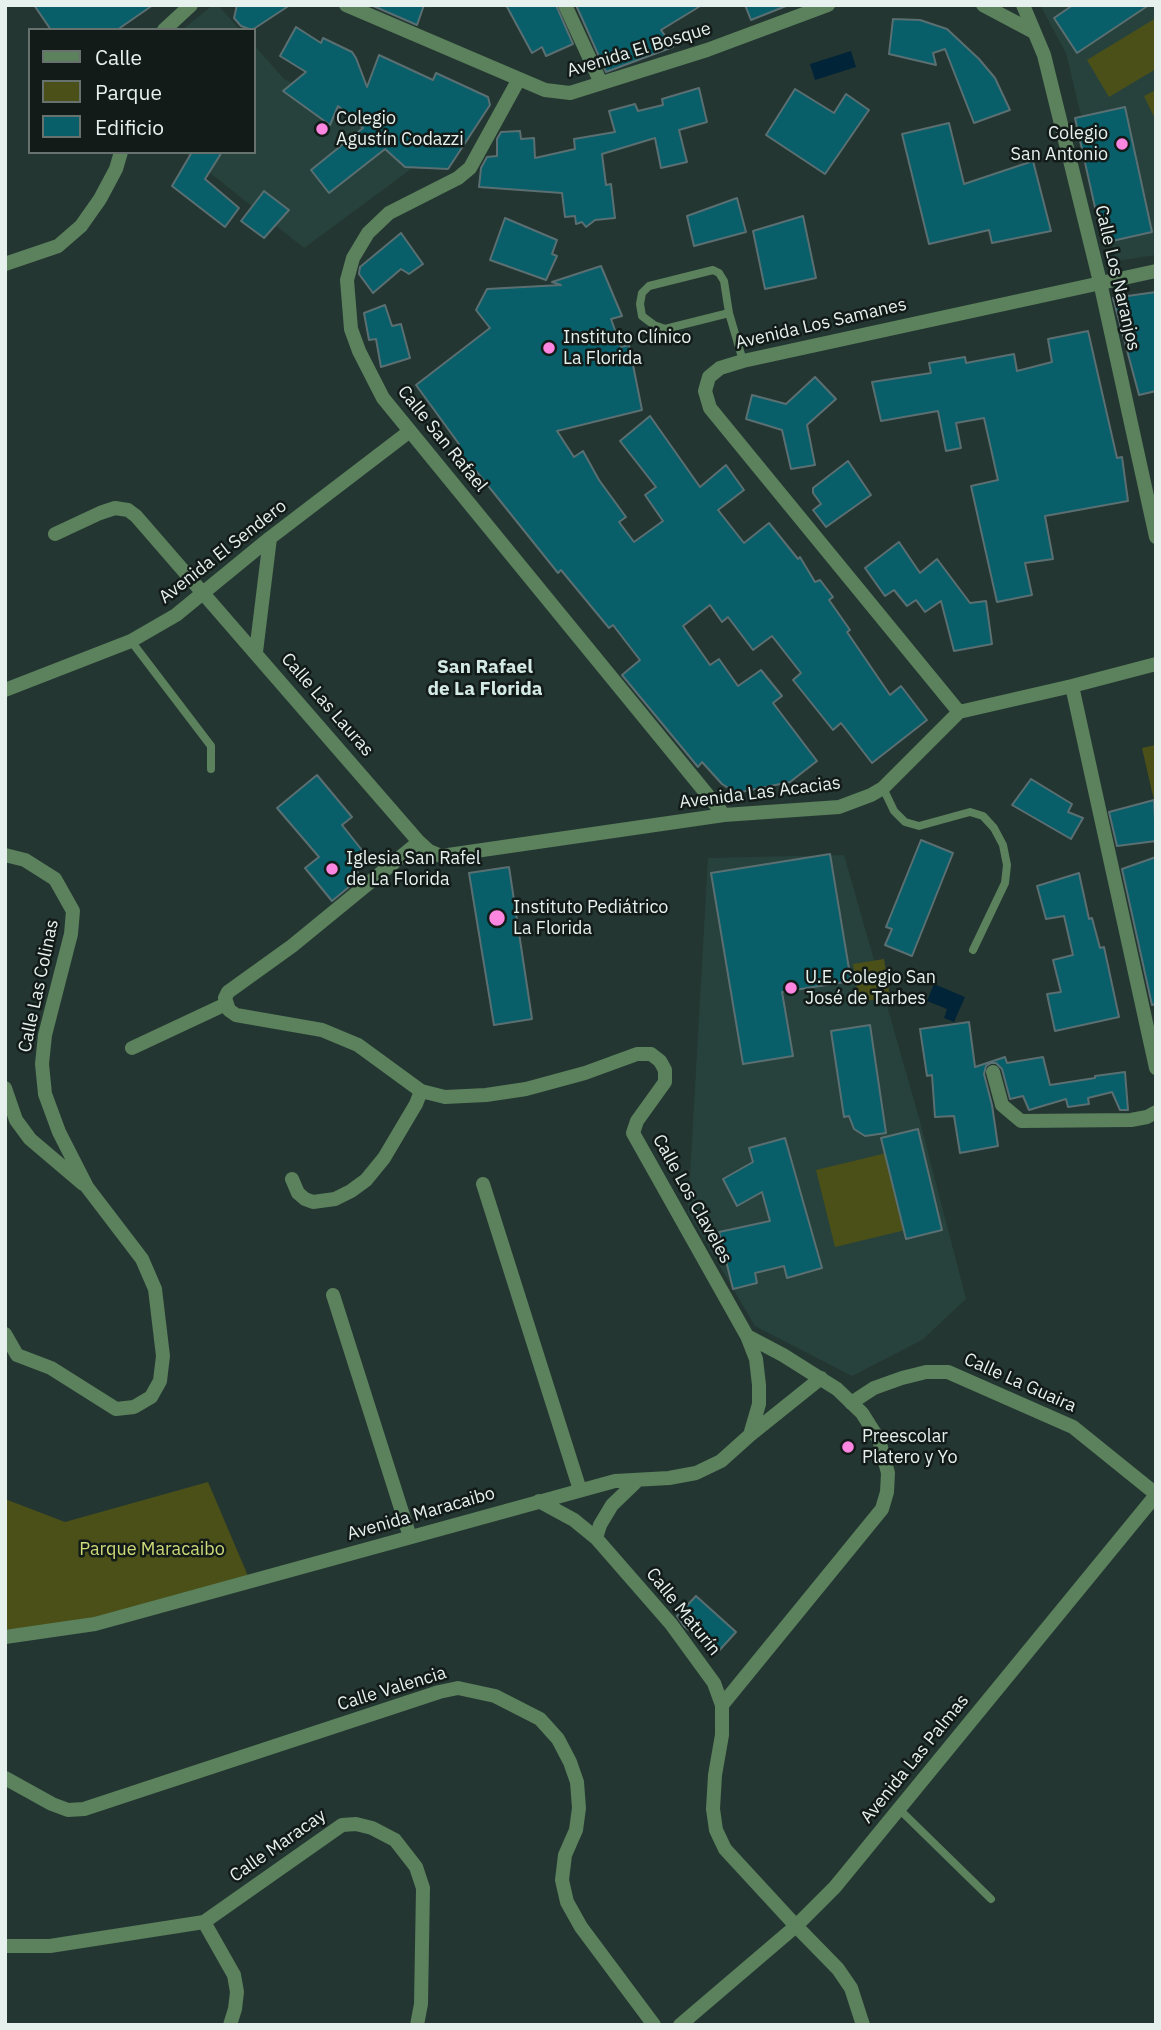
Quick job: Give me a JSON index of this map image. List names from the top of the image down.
{
  "streets": {
    "street": [
      "Avenida El Bosque",
      "Calle Los Naranjos",
      "Avenida Los Samanes",
      "Calle San Rafael",
      "Avenida El Sendero",
      "Calle Las Lauras",
      "Avenida Las Acacias",
      "Calle Las Colinas",
      "Calle Los Claveles",
      "Calle La Guaira",
      "Avenida Maracaibo",
      "Calle Maturín",
      "Calle Valencia",
      "Avenida Las Palmas",
      "Calle Maracay"
    ]
  },
  "crossings": [
    ["Avenida El Bosque", "Calle San Rafael"],
    ["Calle Los Naranjos", "Avenida Los Samanes"],
    ["Avenida Los Samanes", "Avenida Las Acacias"],
    ["Calle San Rafael", "Avenida El Sendero"],
    ["Calle San Rafael", "Avenida Las Acacias"],
    ["Avenida El Sendero", "Calle Las Lauras"],
    ["Calle Las Lauras", "Avenida Las Acacias"],
    ["Calle La Guaira", "Avenida Las Palmas"],
    ["Avenida Maracaibo", "Calle Maturín"],
    ["Calle Maturín", "Avenida Las Palmas"]
  ],
  "districts": ["San Rafael de La Florida"],
  "parks": ["Parque Maracaibo"],
  "places": [
    "Colegio Agustín Codazzi",
    "Colegio San Antonio",
    "Instituto Clínico La Florida",
    "Iglesia San Rafel de La Florida",
    "Instituto Pediátrico La Florida",
    "U.E. Colegio San José de Tarbes",
    "Preescolar Platero y Yo"
  ],
  "legend": ["Calle", "Parque", "Edificio"]
}
